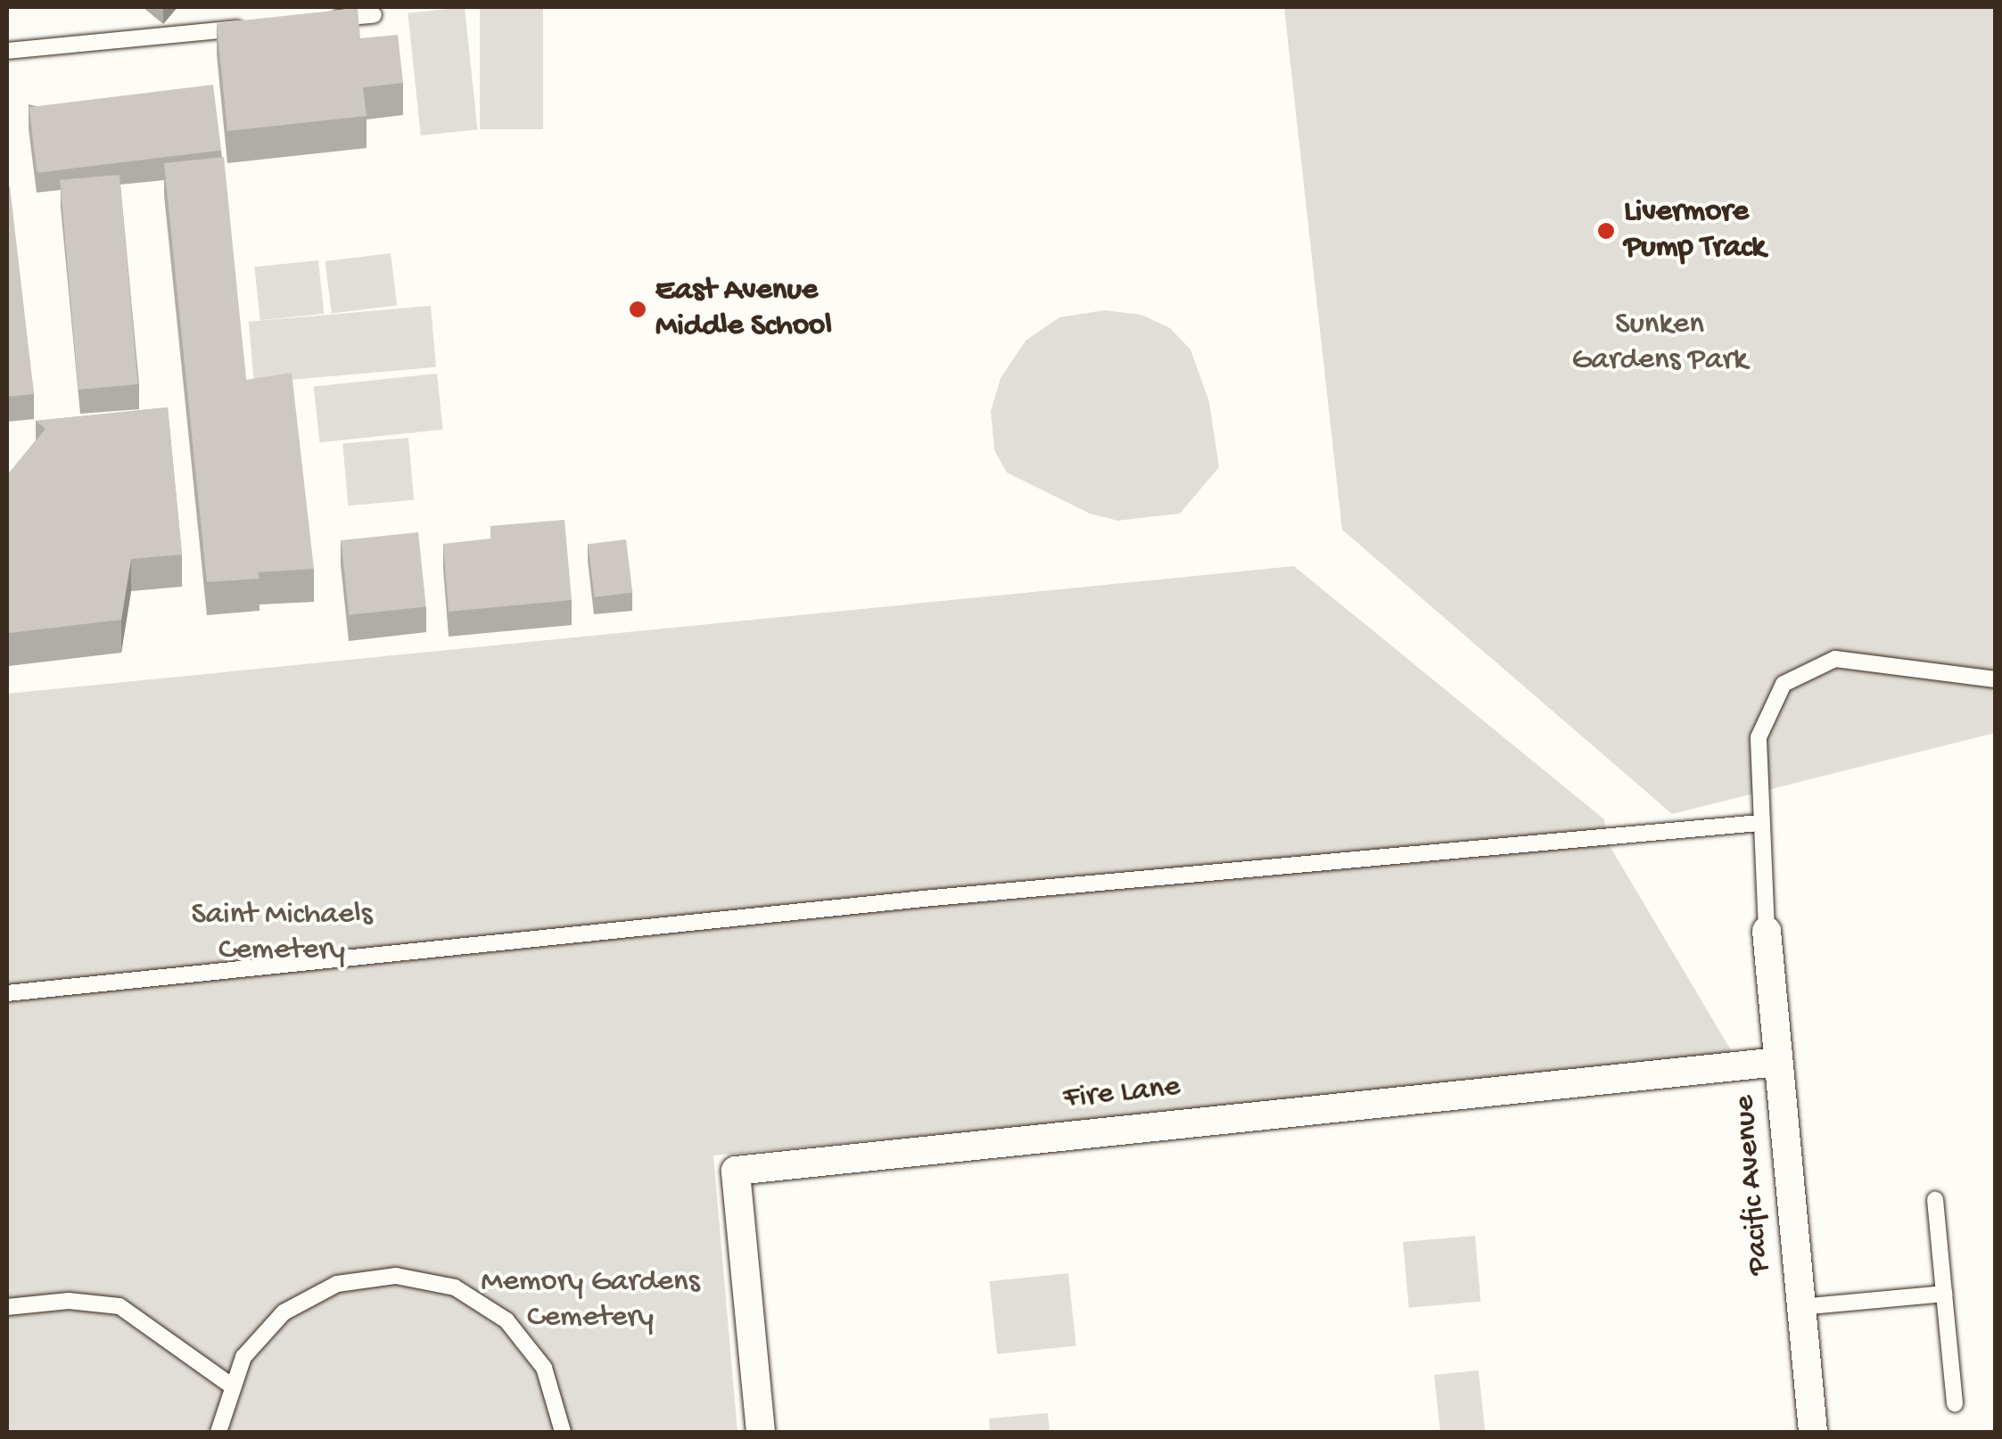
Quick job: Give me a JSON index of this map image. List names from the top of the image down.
{
  "streets": {
    "street": ["Fire Lane", "Pacific Avenue"]
  },
  "crossings": [
    ["Fire Lane", "Pacific Avenue"]
  ],
  "parks": ["Sunken Gardens Park", "Saint Michaels Cemetery", "Memory Gardens Cemetery"],
  "places": ["Livermore Pump Track", "East Avenue Middle School"]
}
